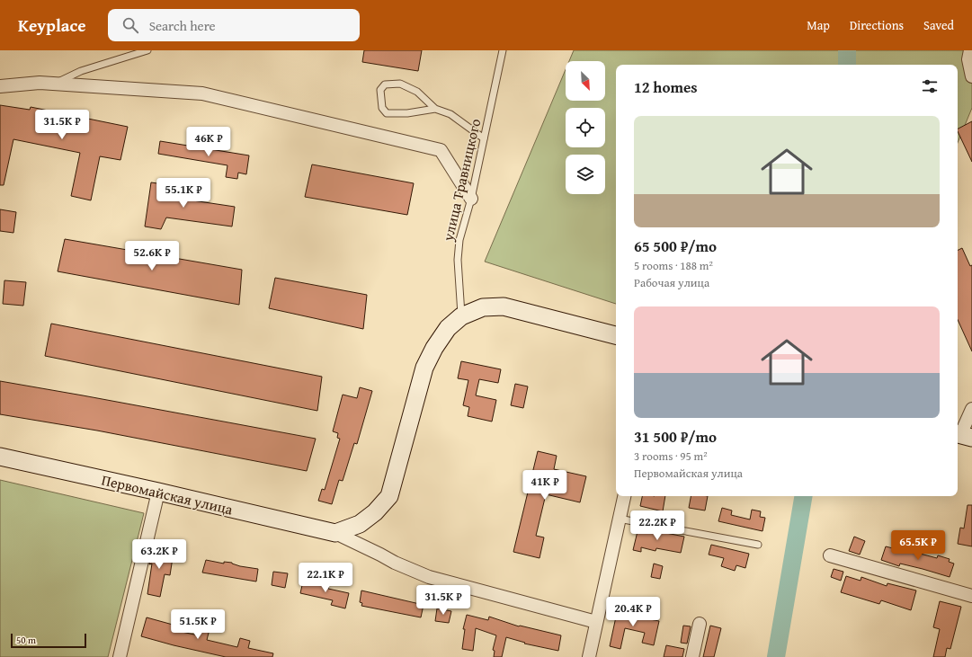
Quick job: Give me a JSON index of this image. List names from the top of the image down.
{
  "streets": {
    "main road": ["Первомайская улица"],
    "lane": ["улица Травницкого"]
  },
  "scale_bar": "50 m",
  "north": "bottom right",
  "page": {
    "header": "Keyplace",
    "search": "Search here",
    "nav": ["Map", "Directions", "Saved"],
    "heading": "12 homes",
    "list": [
      {
        "name": "65 500 ₽/mo",
        "note": "5 rooms · 188 m² · Рабочая улица"
      },
      {
        "name": "31 500 ₽/mo",
        "note": "3 rooms · 95 m² · Первомайская улица"
      }
    ],
    "price": [
      "31.5K ₽",
      "46K ₽",
      "55.1K ₽",
      "52.6K ₽",
      "41K ₽",
      "22.2K ₽",
      "65.5K ₽",
      "63.2K ₽",
      "22.1K ₽",
      "31.5K ₽",
      "20.4K ₽",
      "51.5K ₽"
    ],
    "scale": "50 m"
  }
}
